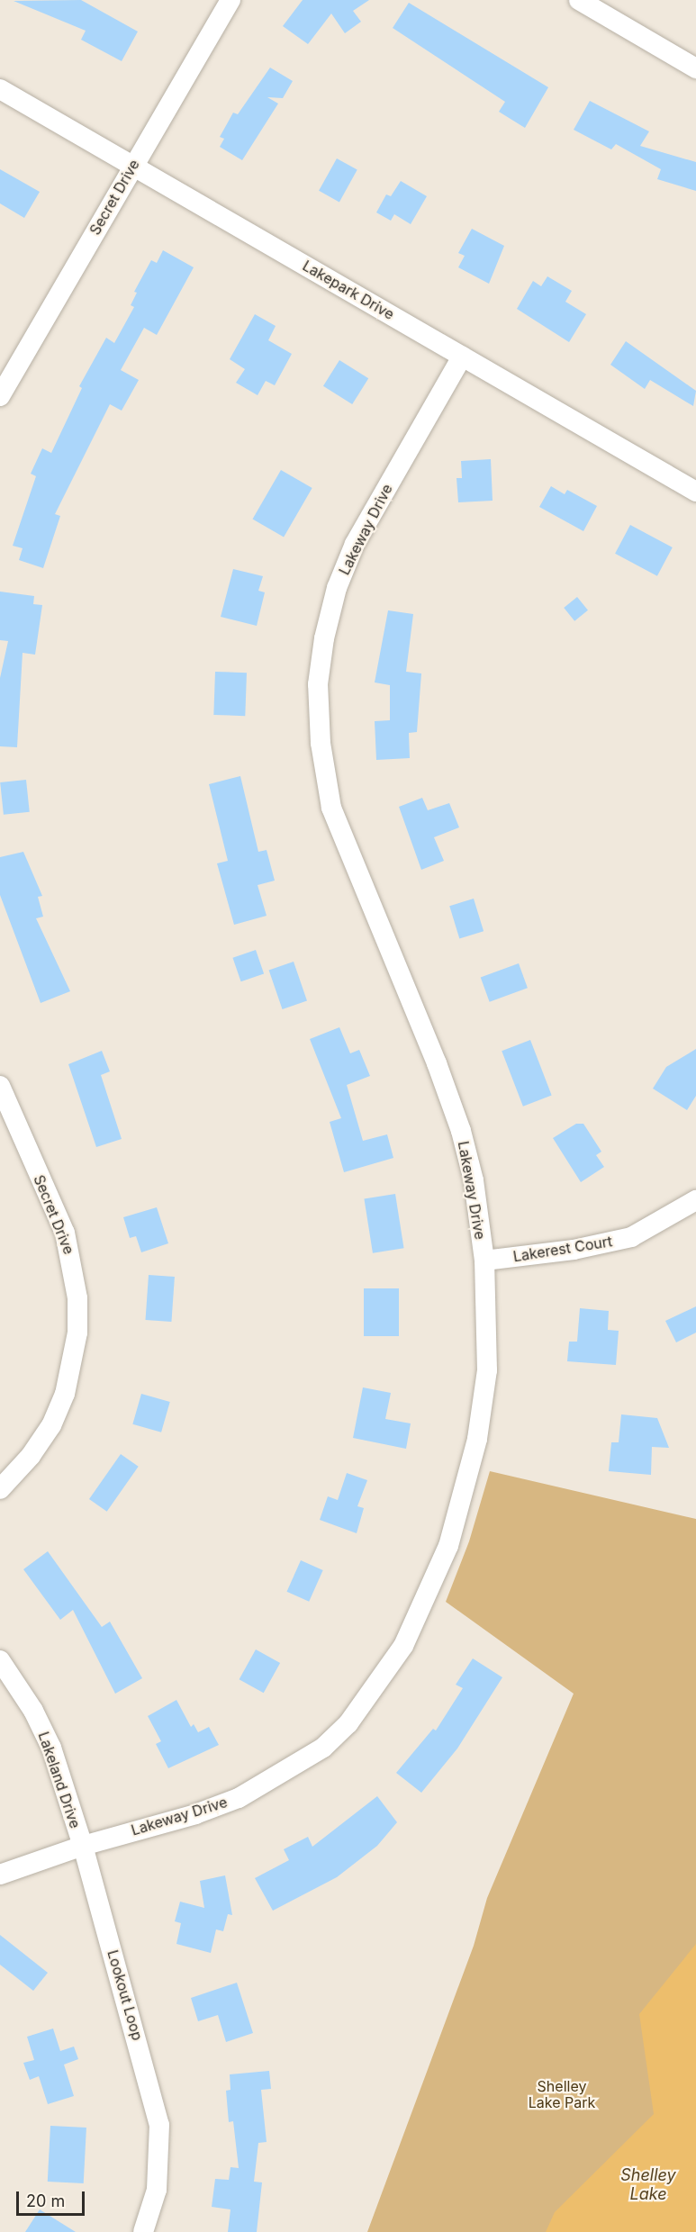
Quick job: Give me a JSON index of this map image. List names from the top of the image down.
{
  "streets": {
    "street": [
      "Secret Drive",
      "Lakepark Drive",
      "Lakeway Drive",
      "Lakerest Court",
      "Lakeland Drive",
      "Lookout Loop"
    ]
  },
  "crossings": [
    ["Secret Drive", "Lakepark Drive"],
    ["Lakepark Drive", "Lakeway Drive"],
    ["Lakeway Drive", "Lakerest Court"],
    ["Lakeway Drive", "Lakeland Drive"],
    ["Lakeway Drive", "Lookout Loop"],
    ["Lakeland Drive", "Lookout Loop"]
  ],
  "water": ["Shelley Lake"],
  "parks": ["Shelley Lake Park"],
  "scale_bar": "20 m"
}
